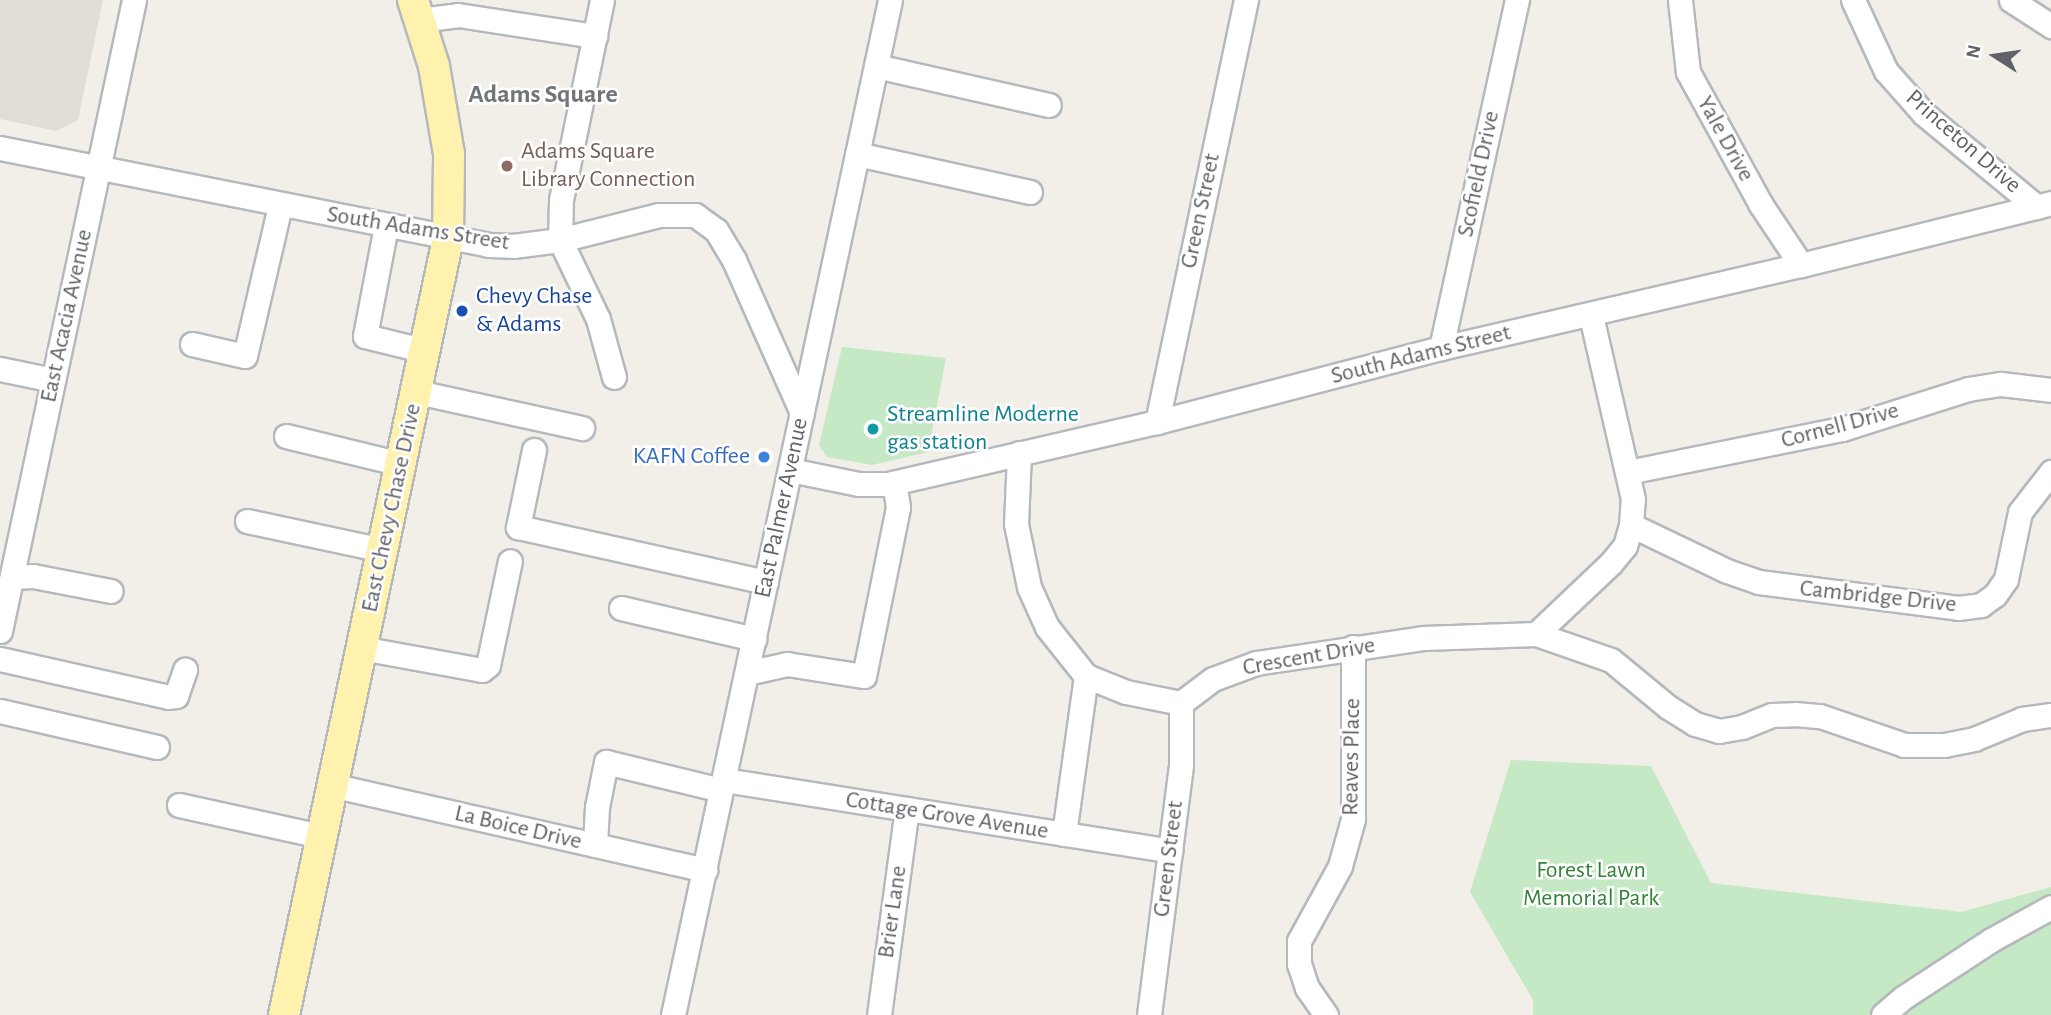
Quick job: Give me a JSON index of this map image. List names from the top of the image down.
{
  "streets": {
    "main road": ["East Chevy Chase Drive"],
    "street": [
      "Yale Drive",
      "Princeton Drive",
      "Scofield Drive",
      "Green Street",
      "South Adams Street",
      "East Acacia Avenue",
      "Cornell Drive",
      "East Palmer Avenue",
      "Cambridge Drive",
      "Crescent Drive",
      "Reaves Place",
      "Cottage Grove Avenue",
      "La Boice Drive",
      "Brier Lane"
    ]
  },
  "crossings": [
    ["Yale Drive", "South Adams Street"],
    ["Princeton Drive", "South Adams Street"],
    ["Scofield Drive", "South Adams Street"],
    ["Green Street", "South Adams Street"],
    ["Green Street", "Crescent Drive"],
    ["Green Street", "Cottage Grove Avenue"],
    ["South Adams Street", "East Acacia Avenue"],
    ["South Adams Street", "East Chevy Chase Drive"],
    ["South Adams Street", "East Palmer Avenue"],
    ["East Chevy Chase Drive", "La Boice Drive"],
    ["East Palmer Avenue", "Cottage Grove Avenue"],
    ["East Palmer Avenue", "La Boice Drive"],
    ["Crescent Drive", "Reaves Place"],
    ["Cottage Grove Avenue", "La Boice Drive"],
    ["Cottage Grove Avenue", "Brier Lane"]
  ],
  "districts": ["Adams Square"],
  "parks": ["Forest Lawn Memorial Park"],
  "places": [
    "Adams Square Library Connection",
    "Chevy Chase & Adams",
    "Streamline Moderne gas station",
    "KAFN Coffee"
  ],
  "north": "left"
}
